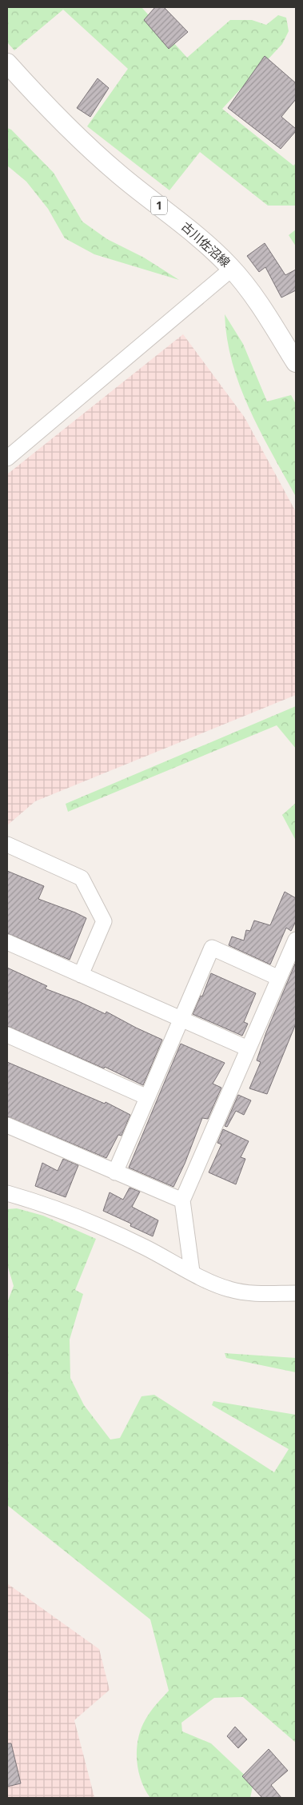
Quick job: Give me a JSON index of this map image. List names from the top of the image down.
{
  "streets": {
    "main road": ["1", "古川佐沼線"]
  }
}
